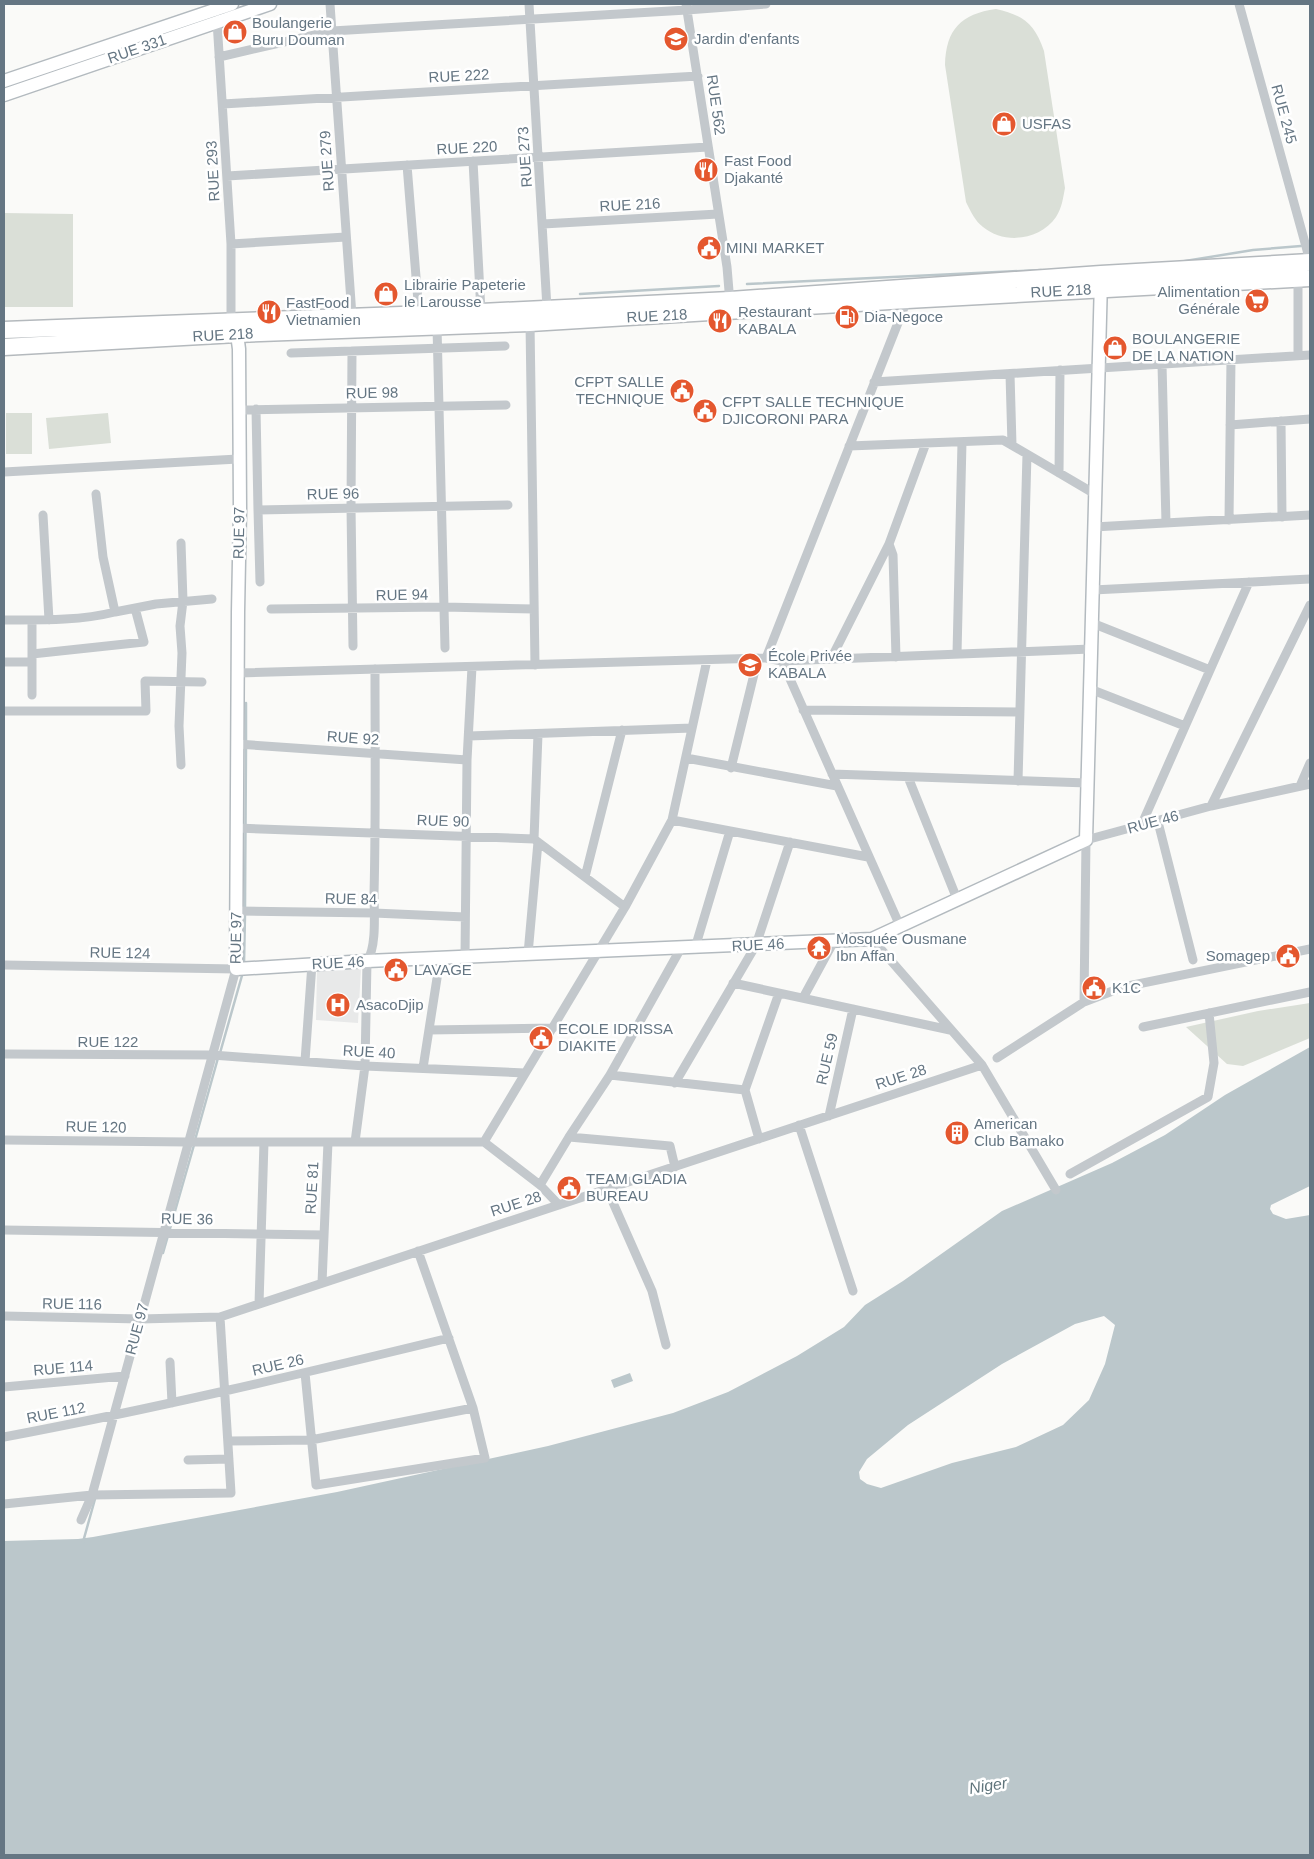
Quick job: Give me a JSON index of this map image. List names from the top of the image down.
{
  "streets": {
    "highway": ["RUE 218"],
    "street": [
      "RUE 331",
      "RUE 222",
      "RUE 562",
      "RUE 245",
      "RUE 220",
      "RUE 273",
      "RUE 279",
      "RUE 293",
      "RUE 216",
      "RUE 98",
      "RUE 96",
      "RUE 97",
      "RUE 94",
      "RUE 92",
      "RUE 90",
      "RUE 46",
      "RUE 84",
      "RUE 124",
      "RUE 122",
      "RUE 40",
      "RUE 59",
      "RUE 28",
      "RUE 120",
      "RUE 81",
      "RUE 36",
      "RUE 116",
      "RUE 26",
      "RUE 114",
      "RUE 112"
    ]
  },
  "crossings": [
    ["RUE 331", "RUE 293"],
    ["RUE 222", "RUE 562"],
    ["RUE 222", "RUE 273"],
    ["RUE 222", "RUE 279"],
    ["RUE 222", "RUE 293"],
    ["RUE 562", "RUE 220"],
    ["RUE 562", "RUE 216"],
    ["RUE 562", "RUE 218"],
    ["RUE 220", "RUE 273"],
    ["RUE 220", "RUE 279"],
    ["RUE 220", "RUE 293"],
    ["RUE 273", "RUE 216"],
    ["RUE 273", "RUE 218"],
    ["RUE 279", "RUE 218"],
    ["RUE 293", "RUE 218"],
    ["RUE 293", "RUE 97"],
    ["RUE 218", "RUE 97"],
    ["RUE 98", "RUE 97"],
    ["RUE 97", "RUE 92"],
    ["RUE 97", "RUE 90"],
    ["RUE 97", "RUE 46"],
    ["RUE 97", "RUE 84"],
    ["RUE 97", "RUE 124"],
    ["RUE 97", "RUE 122"],
    ["RUE 97", "RUE 40"],
    ["RUE 97", "RUE 28"],
    ["RUE 97", "RUE 120"],
    ["RUE 97", "RUE 36"],
    ["RUE 97", "RUE 116"],
    ["RUE 97", "RUE 26"],
    ["RUE 97", "RUE 114"],
    ["RUE 97", "RUE 112"],
    ["RUE 46", "RUE 124"],
    ["RUE 122", "RUE 40"],
    ["RUE 59", "RUE 28"],
    ["RUE 28", "RUE 116"],
    ["RUE 120", "RUE 81"],
    ["RUE 81", "RUE 36"],
    ["RUE 26", "RUE 112"]
  ],
  "water": ["Niger"],
  "places": {
    "shop": [
      "Boulangerie Buru Douman",
      "USFAS",
      "Librairie Papeterie le Larousse",
      "BOULANGERIE DE LA NATION"
    ],
    "school or university": ["Jardin d'enfants", "École Privée KABALA"],
    "restaurant": ["Fast Food Djakanté", "FastFood Vietnamien", "Restaurant KABALA"],
    "public building": [
      "MINI MARKET",
      "CFPT SALLE TECHNIQUE",
      "CFPT SALLE TECHNIQUE DJICORONI PARA",
      "Somagep",
      "LAVAGE",
      "K1C",
      "ECOLE IDRISSA DIAKITE",
      "TEAM GLADIA BUREAU"
    ],
    "supermarket": ["Alimentation Générale"],
    "fuel station": ["Dia-Negoce"],
    "temple": ["Mosquée Ousmane Ibn Affan"],
    "hospital": ["AsacoDjip"],
    "building": ["American Club Bamako"]
  }
}
